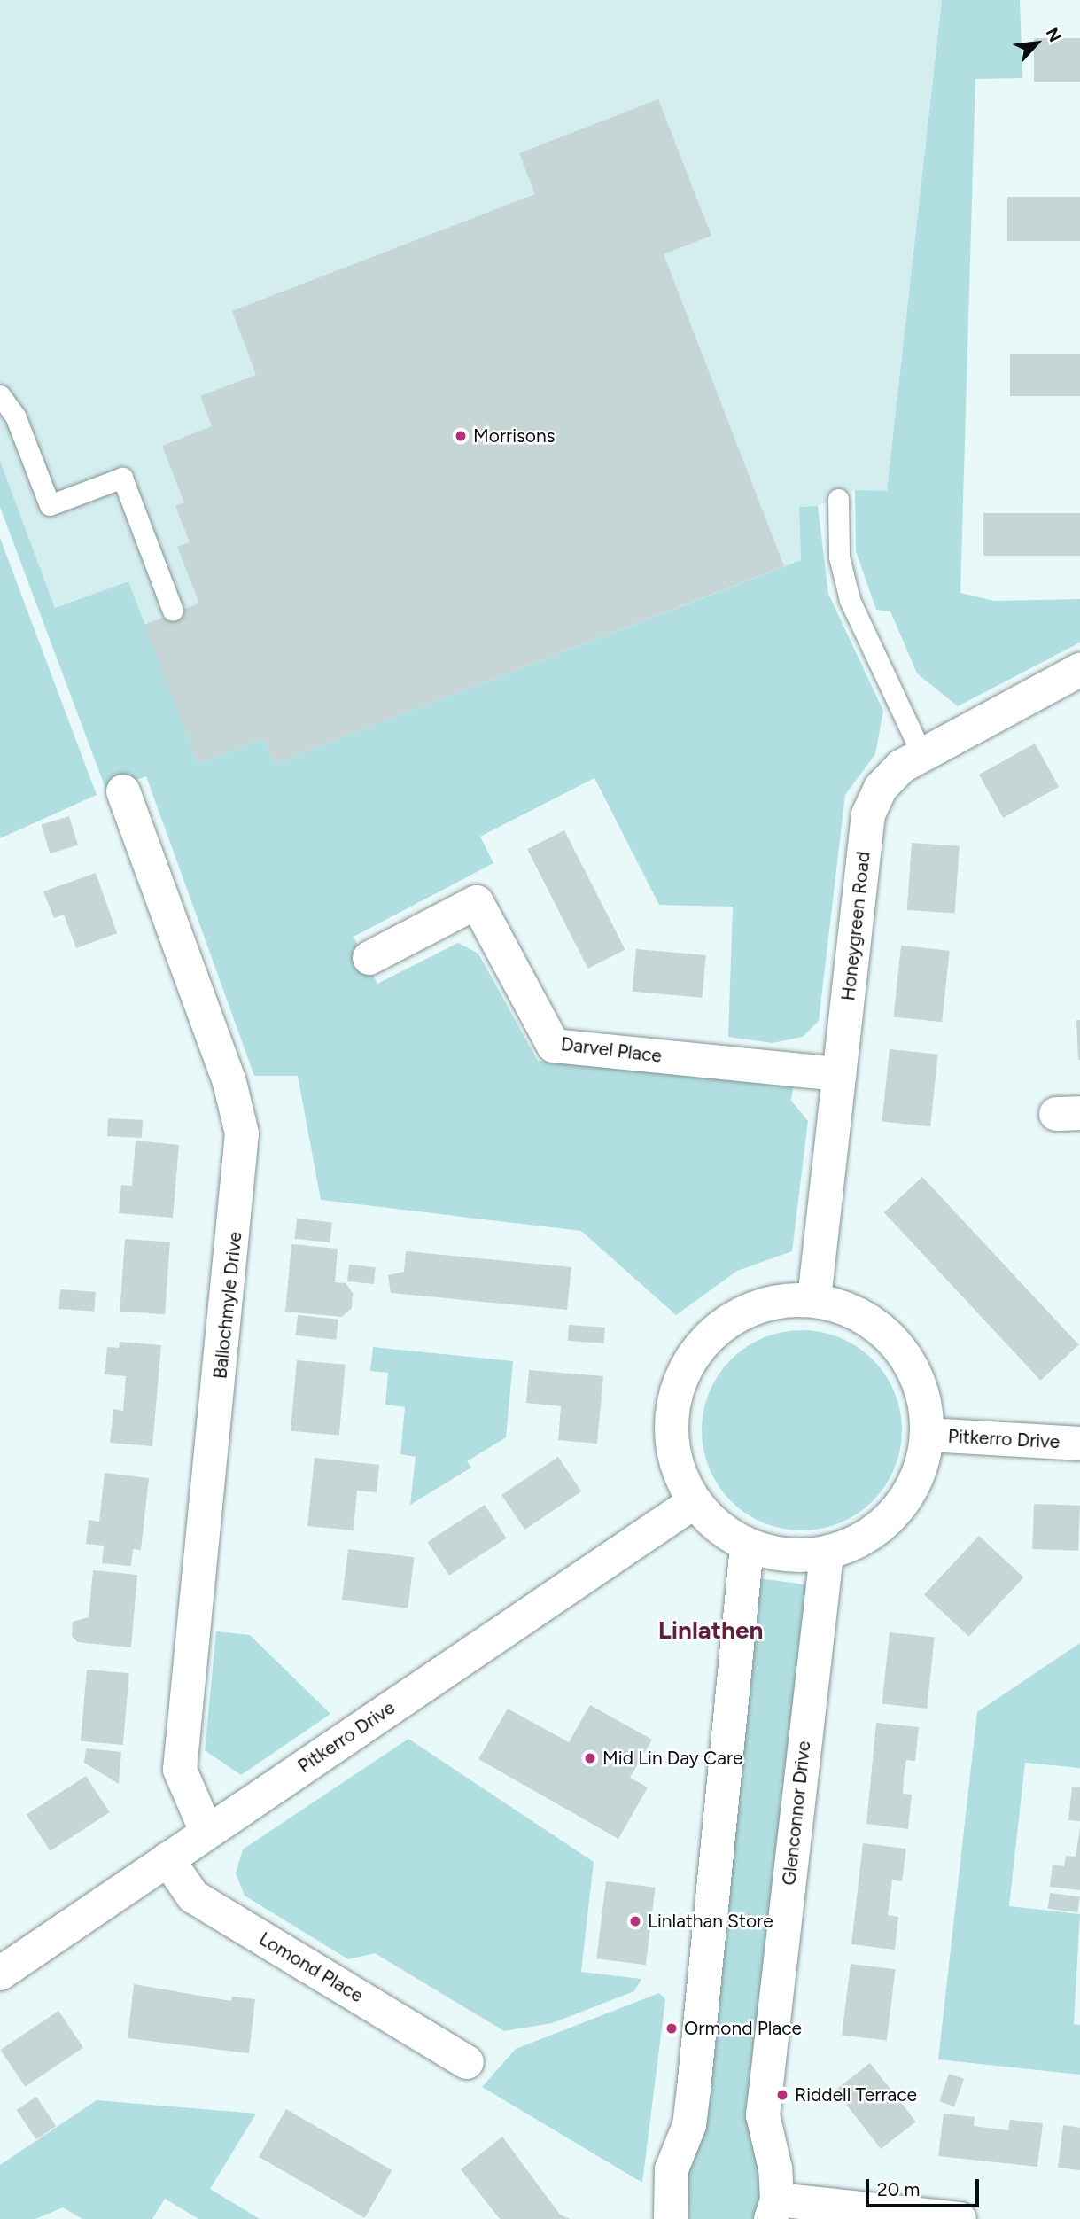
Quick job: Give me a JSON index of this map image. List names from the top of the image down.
{
  "streets": {
    "street": [
      "Honeygreen Road",
      "Darvel Place",
      "Ballochmyle Drive",
      "Pitkerro Drive",
      "Glenconnor Drive",
      "Lomond Place"
    ]
  },
  "crossings": [
    ["Honeygreen Road", "Darvel Place"],
    ["Honeygreen Road", "Pitkerro Drive"],
    ["Ballochmyle Drive", "Pitkerro Drive"],
    ["Pitkerro Drive", "Glenconnor Drive"],
    ["Pitkerro Drive", "Lomond Place"]
  ],
  "districts": ["Linlathen"],
  "places": [
    "Morrisons",
    "Mid Lin Day Care",
    "Linlathan Store",
    "Ormond Place",
    "Riddell Terrace"
  ],
  "scale_bar": "20 m",
  "north": "top right"
}
